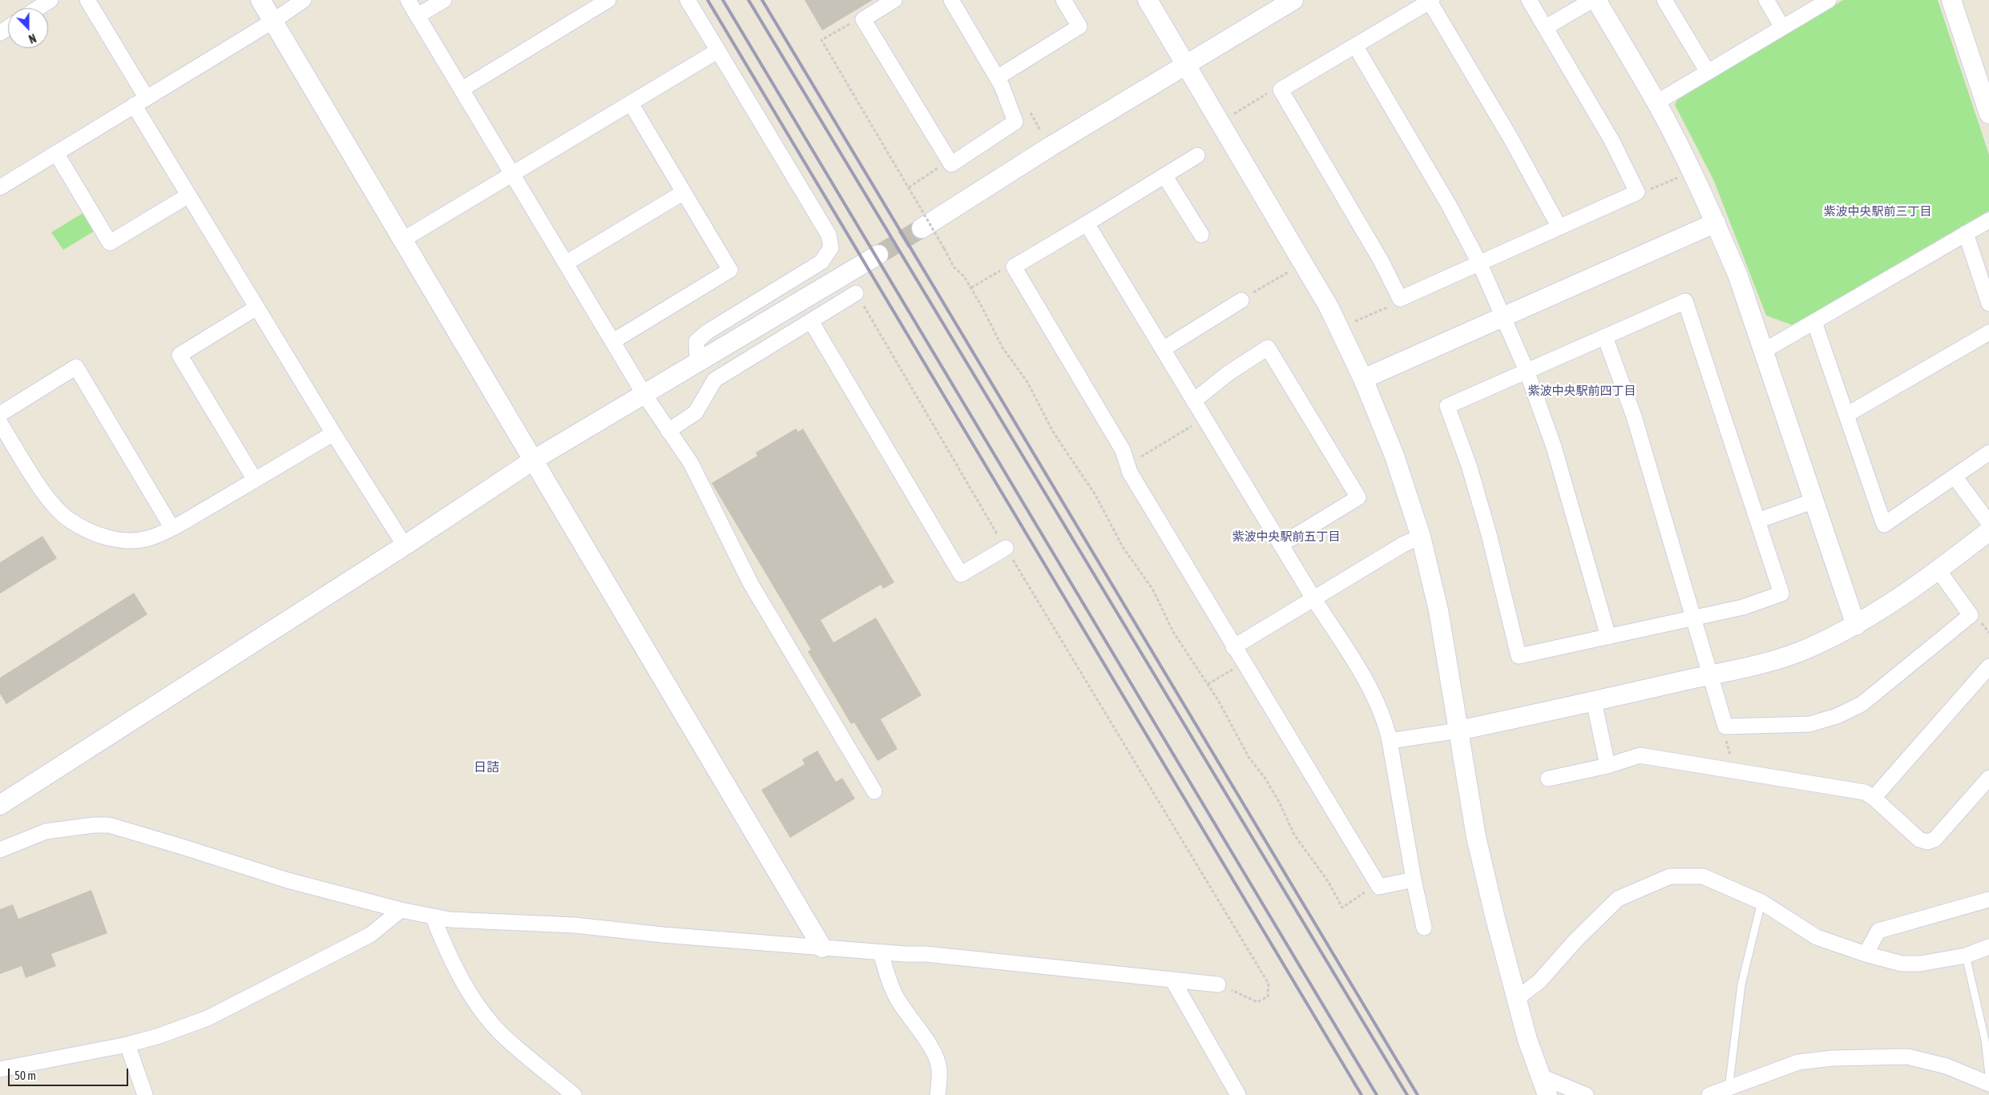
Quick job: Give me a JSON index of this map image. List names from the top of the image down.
{
  "districts": [
    "紫波中央駅前三丁目",
    "紫波中央駅前四丁目",
    "紫波中央駅前五丁目",
    "日詰"
  ],
  "scale_bar": "50 m",
  "north": "bottom"
}
